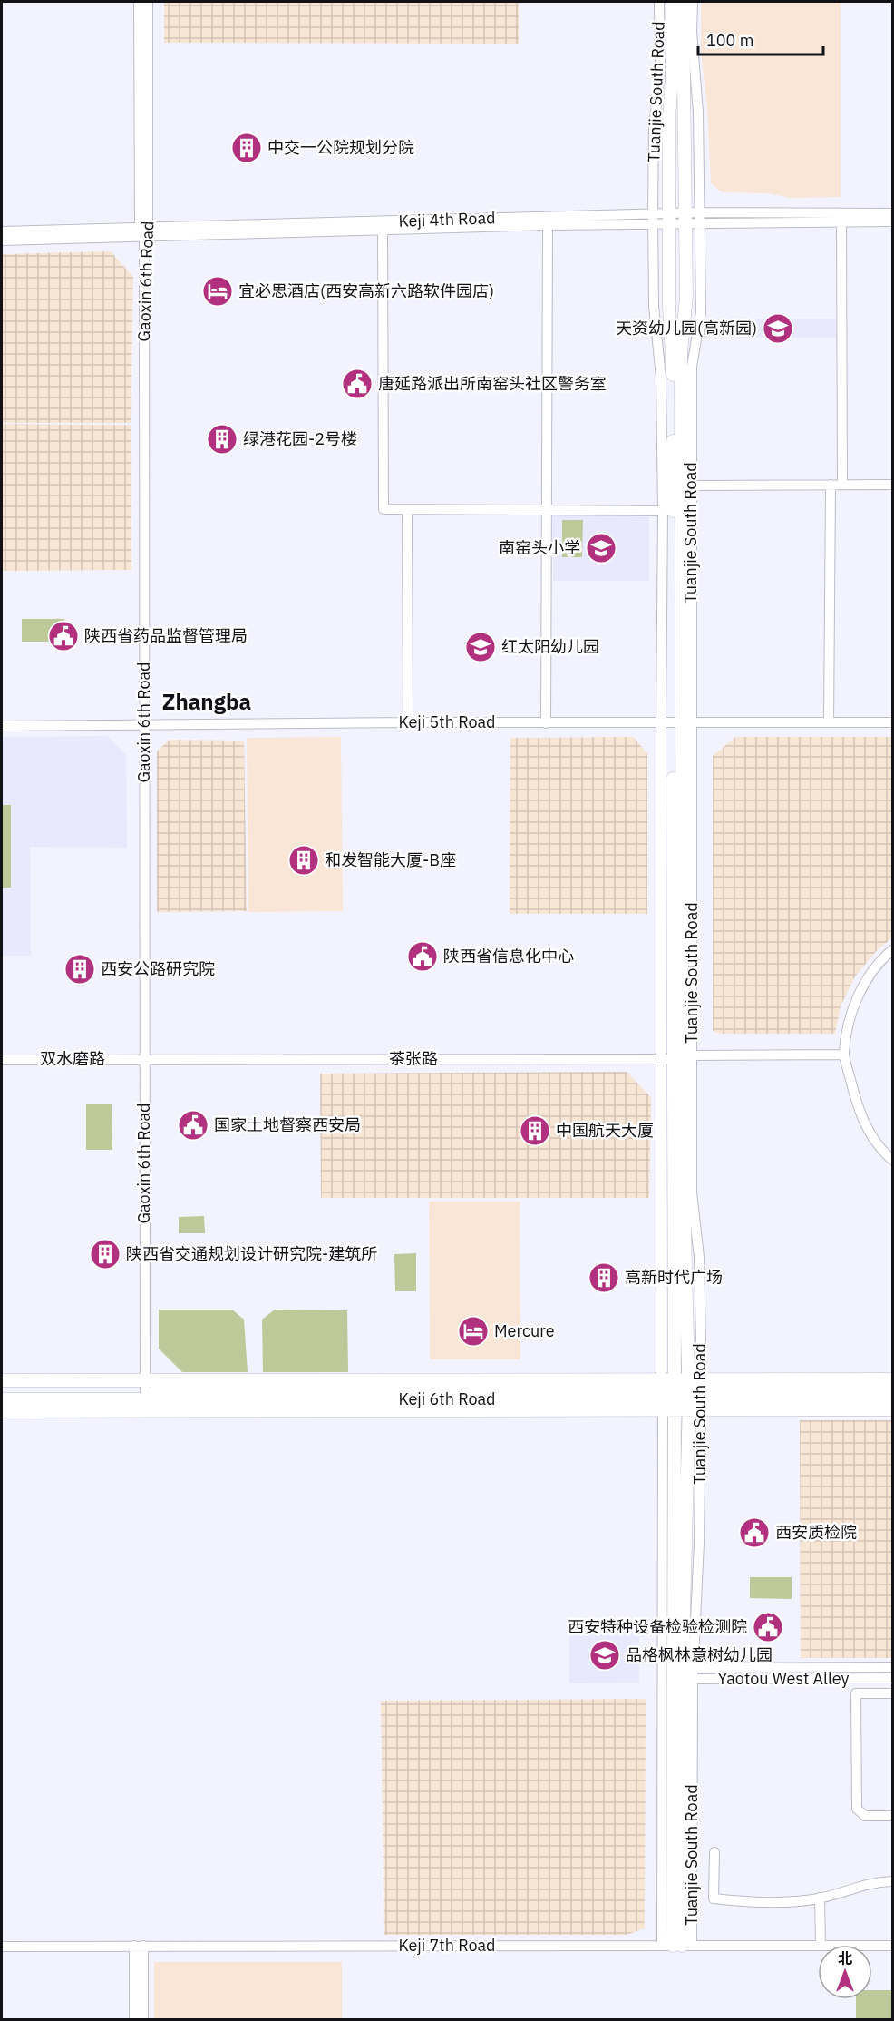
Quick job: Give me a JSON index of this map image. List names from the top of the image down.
{
  "streets": {
    "main road": ["Tuanjie South Road", "Keji 6th Road"],
    "street": [
      "Keji 4th Road",
      "Gaoxin 6th Road",
      "Keji 5th Road",
      "双水磨路",
      "茶张路",
      "Yaotou West Alley",
      "Keji 7th Road"
    ]
  },
  "crossings": [
    ["Tuanjie South Road", "Keji 4th Road"],
    ["Tuanjie South Road", "Keji 5th Road"],
    ["Tuanjie South Road", "茶张路"],
    ["Tuanjie South Road", "Keji 6th Road"],
    ["Tuanjie South Road", "Yaotou West Alley"],
    ["Tuanjie South Road", "Keji 7th Road"],
    ["Keji 4th Road", "Gaoxin 6th Road"],
    ["Gaoxin 6th Road", "Keji 5th Road"],
    ["Gaoxin 6th Road", "双水磨路"],
    ["Gaoxin 6th Road", "茶张路"],
    ["Gaoxin 6th Road", "Keji 6th Road"],
    ["双水磨路", "茶张路"]
  ],
  "districts": ["Zhangba"],
  "places": {
    "building": [
      "中交一公院规划分院",
      "绿港花园-2号楼",
      "和发智能大厦-B座",
      "西安公路研究院",
      "中国航天大厦",
      "陕西省交通规划设计研究院-建筑所",
      "高新时代广场"
    ],
    "hotel": ["宜必思酒店(西安高新六路软件园店)", "Mercure"],
    "school or university": [
      "天资幼儿园(高新园)",
      "南窑头小学",
      "红太阳幼儿园",
      "品格枫林意树幼儿园"
    ],
    "public building": [
      "唐延路派出所南窑头社区警务室",
      "陕西省药品监督管理局",
      "陕西省信息化中心",
      "国家土地督察西安局",
      "西安质检院",
      "西安特种设备检验检测院"
    ]
  },
  "scale_bar": "100 m",
  "north": "top"
}
